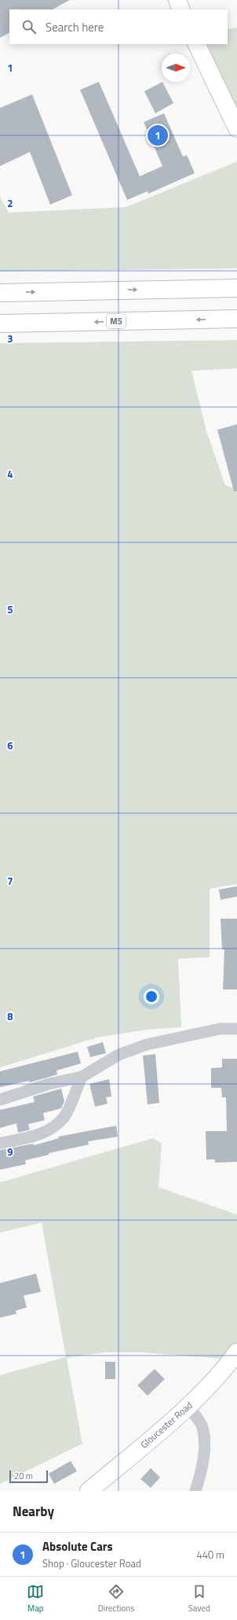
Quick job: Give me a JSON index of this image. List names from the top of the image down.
{
  "streets": {
    "main road": ["M5", "Gloucester Road"]
  },
  "scale_bar": "20 m",
  "north": "right",
  "page": {
    "search": "Search here",
    "pins": "1",
    "scale": "20 m",
    "heading": "Nearby",
    "list": [
      {
        "mark": "1",
        "name": "Absolute Cars",
        "note": "Shop · Gloucester Road",
        "value": "440 m"
      }
    ],
    "nav": ["Map", "Directions", "Saved"]
  },
  "grid": {
    "rows": [
      "1",
      "2",
      "3",
      "4",
      "5",
      "6",
      "7",
      "8",
      "9"
    ]
  }
}
